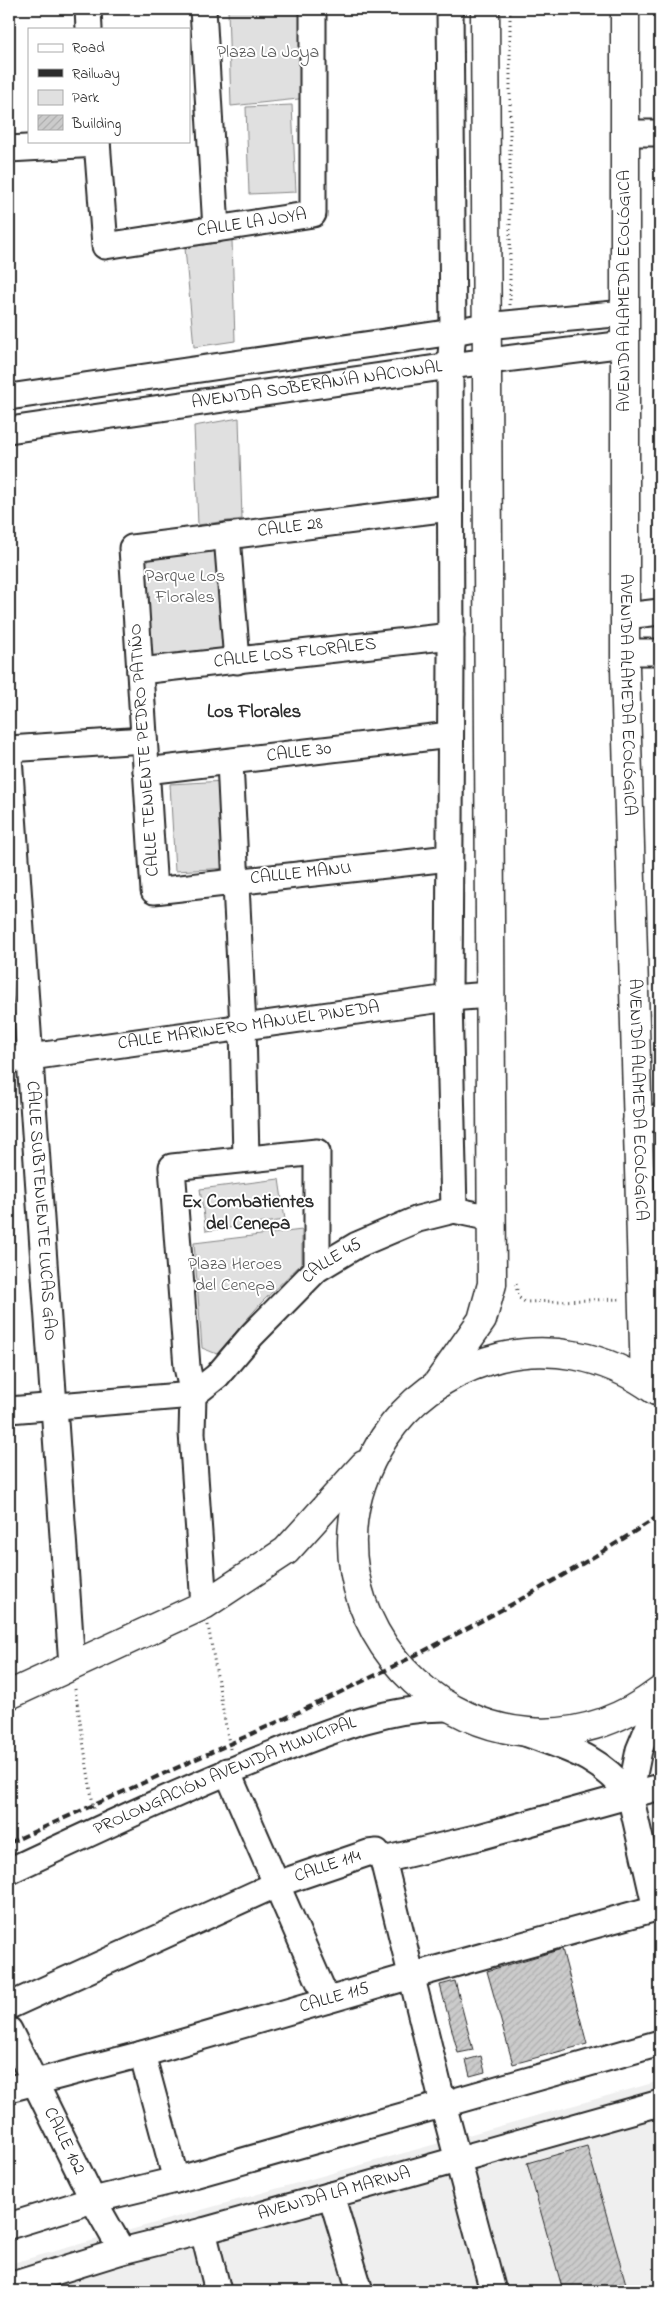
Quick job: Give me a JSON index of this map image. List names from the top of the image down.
{
  "streets": {
    "main road": ["AVENIDA ALAMEDA ECOLÓGICA", "PROLONGACIÓN AVENIDA MUNICIPAL"],
    "street": [
      "CALLE LA JOYA",
      "AVENIDA SOBERANÍA NACIONAL",
      "CALLE 28",
      "CALLE LOS FLORALES",
      "CALLE TENIENTE PEDRO PATIÑO",
      "CALLE 30",
      "CALLLE MANU",
      "CALLE MARINERO MANUEL PINEDA",
      "CALLE SUBTENIENTE LUCAS GAO",
      "CALLE 45",
      "CALLE 114",
      "CALLE 115",
      "CALLE 102",
      "AVENIDA LA MARINA"
    ]
  },
  "crossings": [
    ["AVENIDA ALAMEDA ECOLÓGICA", "AVENIDA SOBERANÍA NACIONAL"],
    ["AVENIDA ALAMEDA ECOLÓGICA", "PROLONGACIÓN AVENIDA MUNICIPAL"],
    ["CALLE 28", "CALLE TENIENTE PEDRO PATIÑO"],
    ["CALLE LOS FLORALES", "CALLE TENIENTE PEDRO PATIÑO"],
    ["CALLE TENIENTE PEDRO PATIÑO", "CALLE 30"],
    ["CALLE TENIENTE PEDRO PATIÑO", "CALLLE MANU"],
    ["CALLE MARINERO MANUEL PINEDA", "CALLE SUBTENIENTE LUCAS GAO"],
    ["CALLE SUBTENIENTE LUCAS GAO", "PROLONGACIÓN AVENIDA MUNICIPAL"],
    ["CALLE 115", "CALLE 102"],
    ["CALLE 102", "AVENIDA LA MARINA"]
  ],
  "districts": ["Los Florales", "Ex Combatientes del Cenepa"],
  "parks": ["Plaza La Joya", "Parque Los Florales", "Plaza Heroes del Cenepa"],
  "legend": [
    "Road",
    "Railway",
    "Park",
    "Building"
  ]
}
